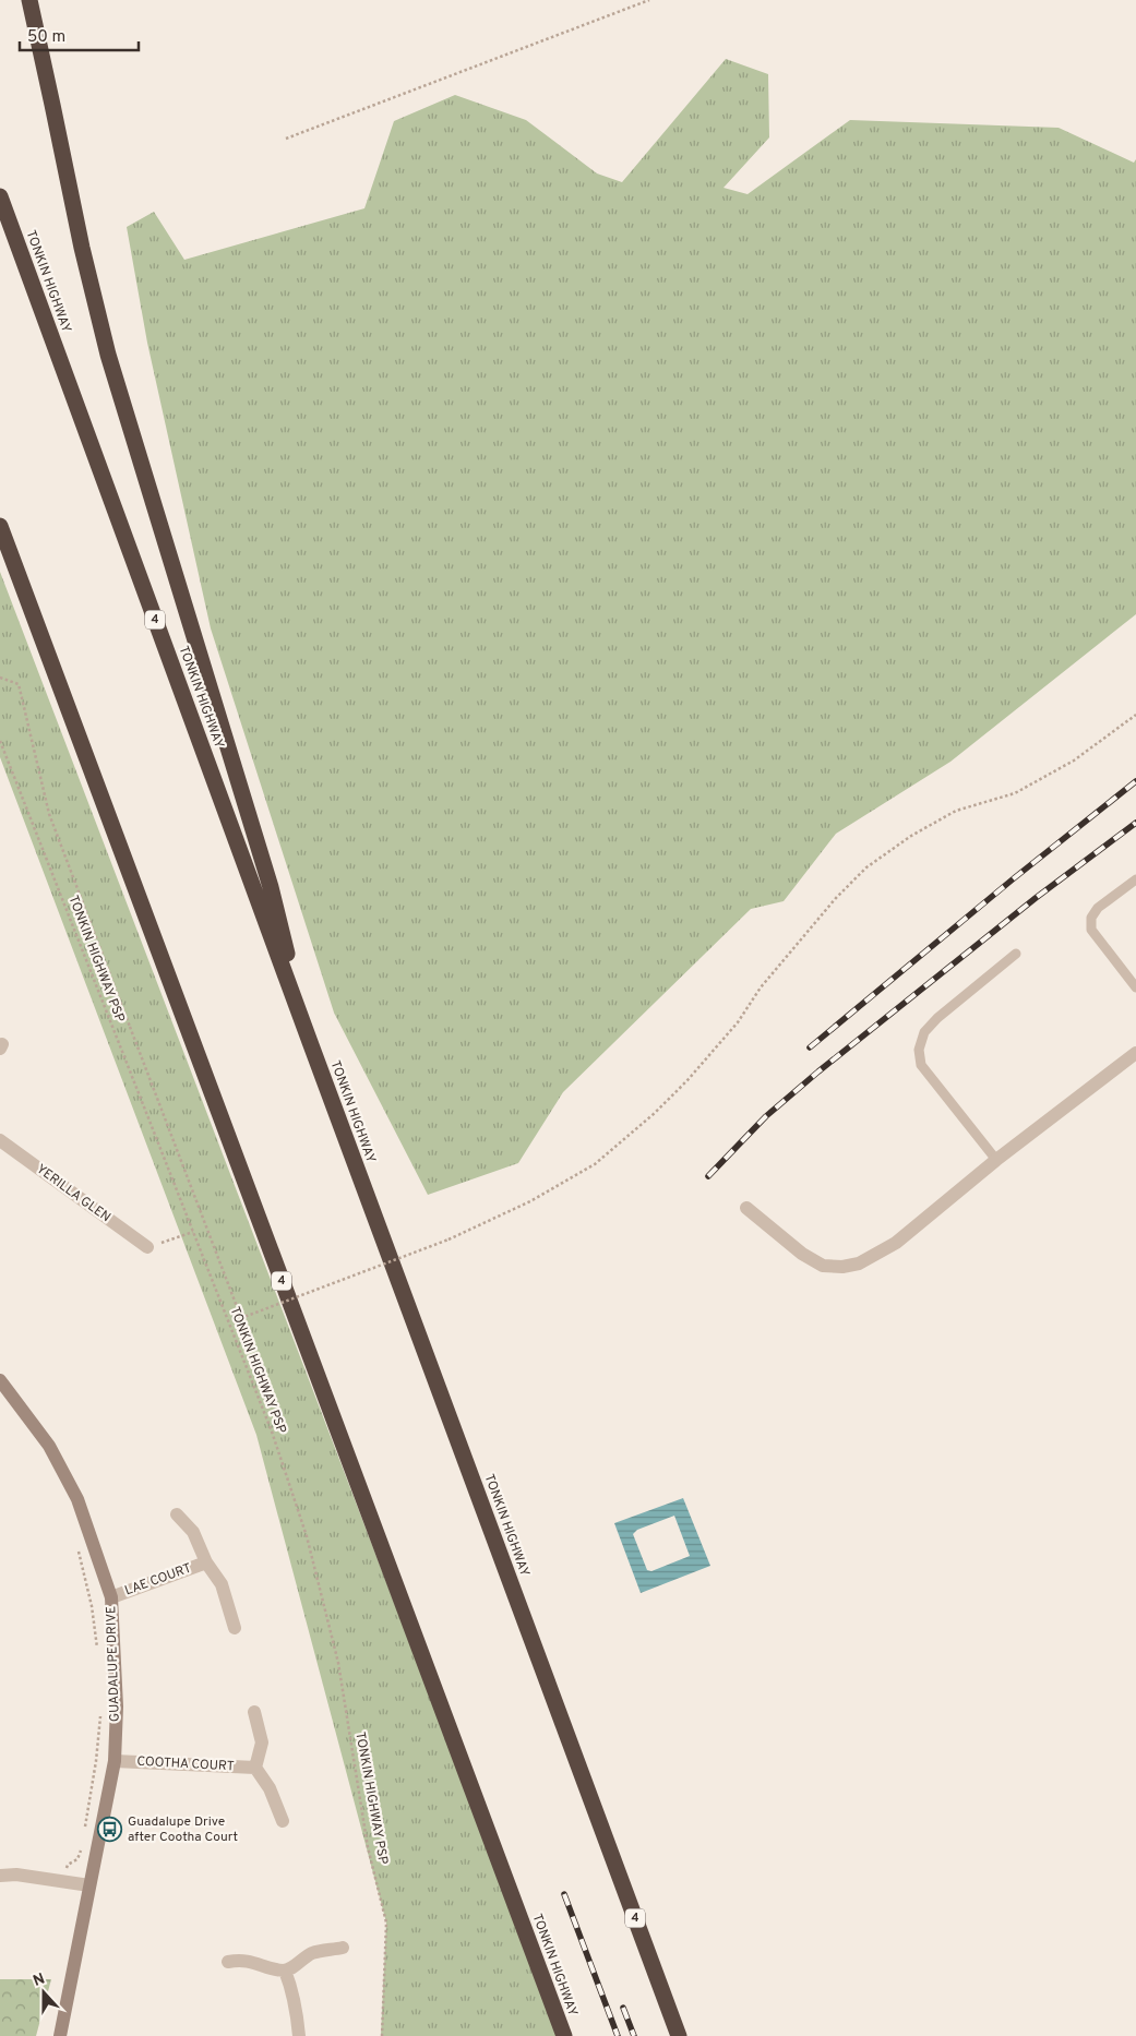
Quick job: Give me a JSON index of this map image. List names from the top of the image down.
{
  "streets": {
    "highway": ["TONKIN HIGHWAY", "4"],
    "street": [
      "YERILLA GLEN",
      "LAE COURT",
      "GUADALUPE DRIVE",
      "COOTHA COURT"
    ],
    "path": ["TONKIN HIGHWAY PSP"]
  },
  "crossings": [
    ["LAE COURT", "GUADALUPE DRIVE"],
    ["GUADALUPE DRIVE", "COOTHA COURT"]
  ],
  "places": {
    "bus stop": ["Guadalupe Drive after Cootha Court"]
  },
  "scale_bar": "50 m",
  "north": "top"
}
